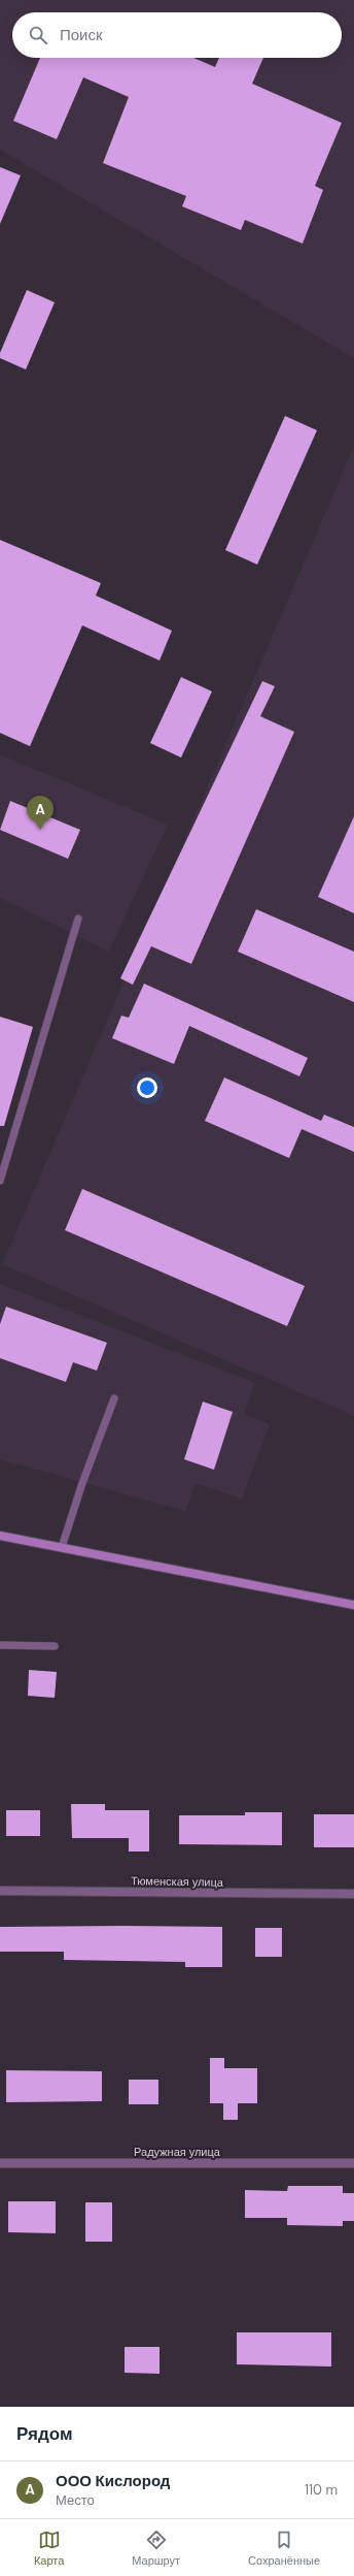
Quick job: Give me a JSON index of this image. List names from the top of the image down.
{
  "streets": {
    "street": ["Тюменская улица", "Радужная улица"]
  },
  "page": {
    "search": "Поиск",
    "pins": "A",
    "heading": "Рядом",
    "list": [
      {
        "mark": "A",
        "name": "ООО Кислород",
        "note": "Место",
        "value": "110 m"
      }
    ],
    "nav": ["Карта", "Маршрут", "Сохранённые"]
  }
}
